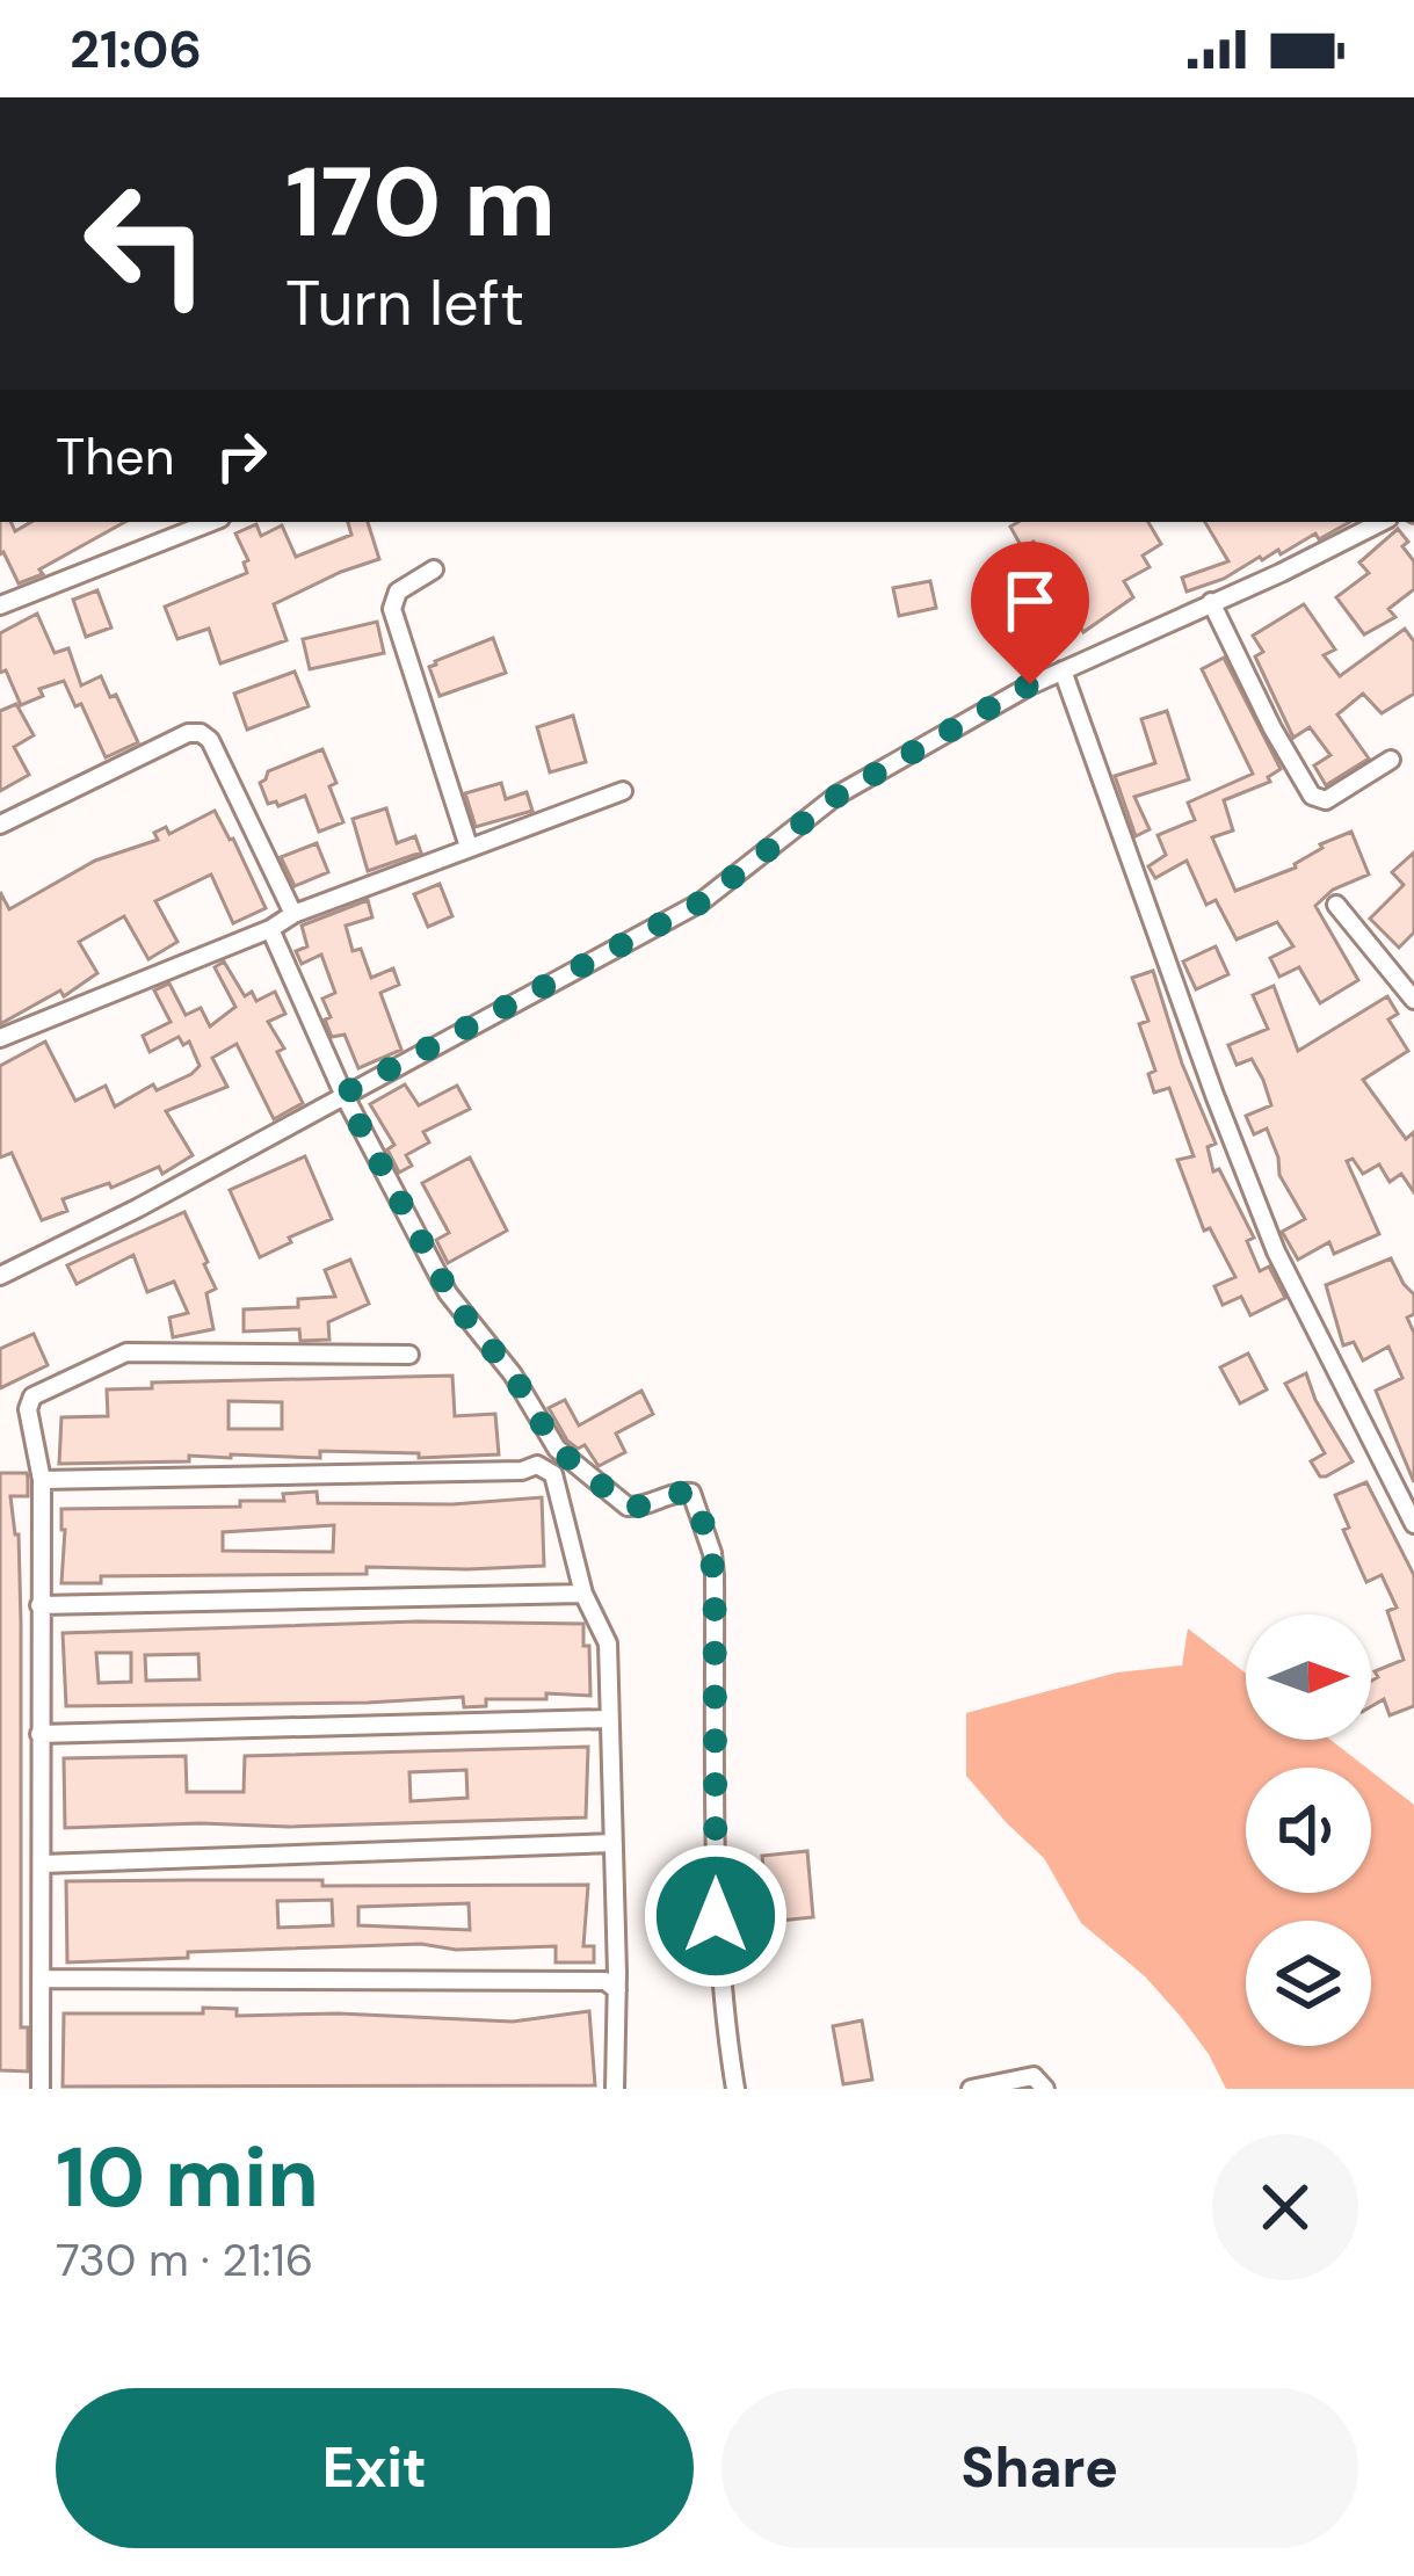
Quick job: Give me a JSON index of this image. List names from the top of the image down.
{
  "north": "right",
  "page": {
    "status": "21:06",
    "turn": ["170 m", "Turn left"],
    "then": "Then",
    "heading": ["10 min", "730 m · 21:16"],
    "buttons": ["Exit", "Share"]
  }
}
